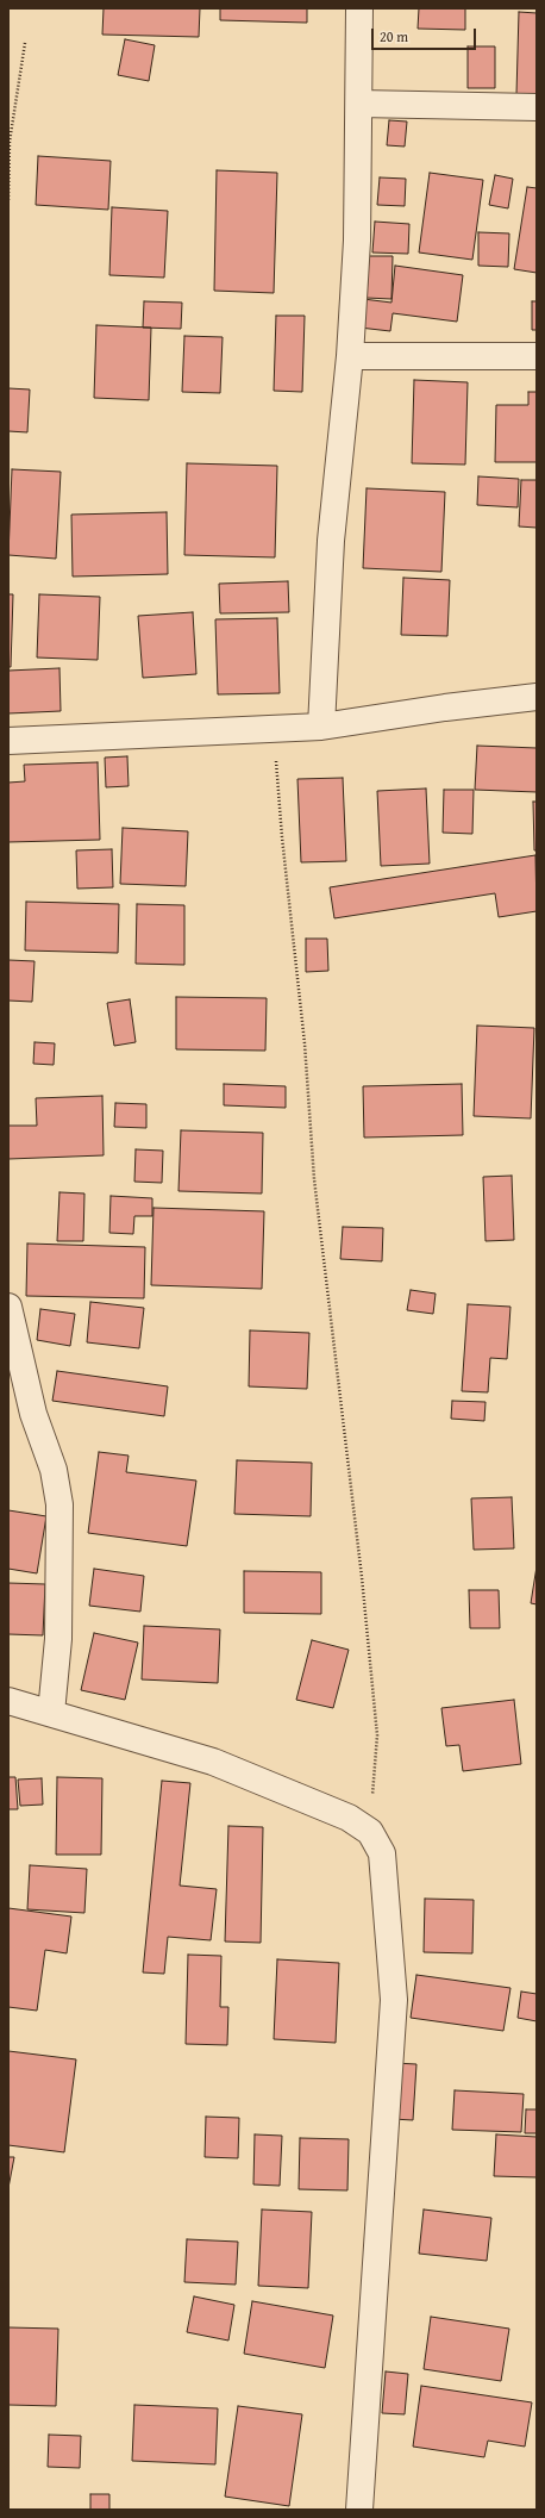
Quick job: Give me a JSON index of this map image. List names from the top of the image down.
{
  "scale_bar": "20 m"
}
